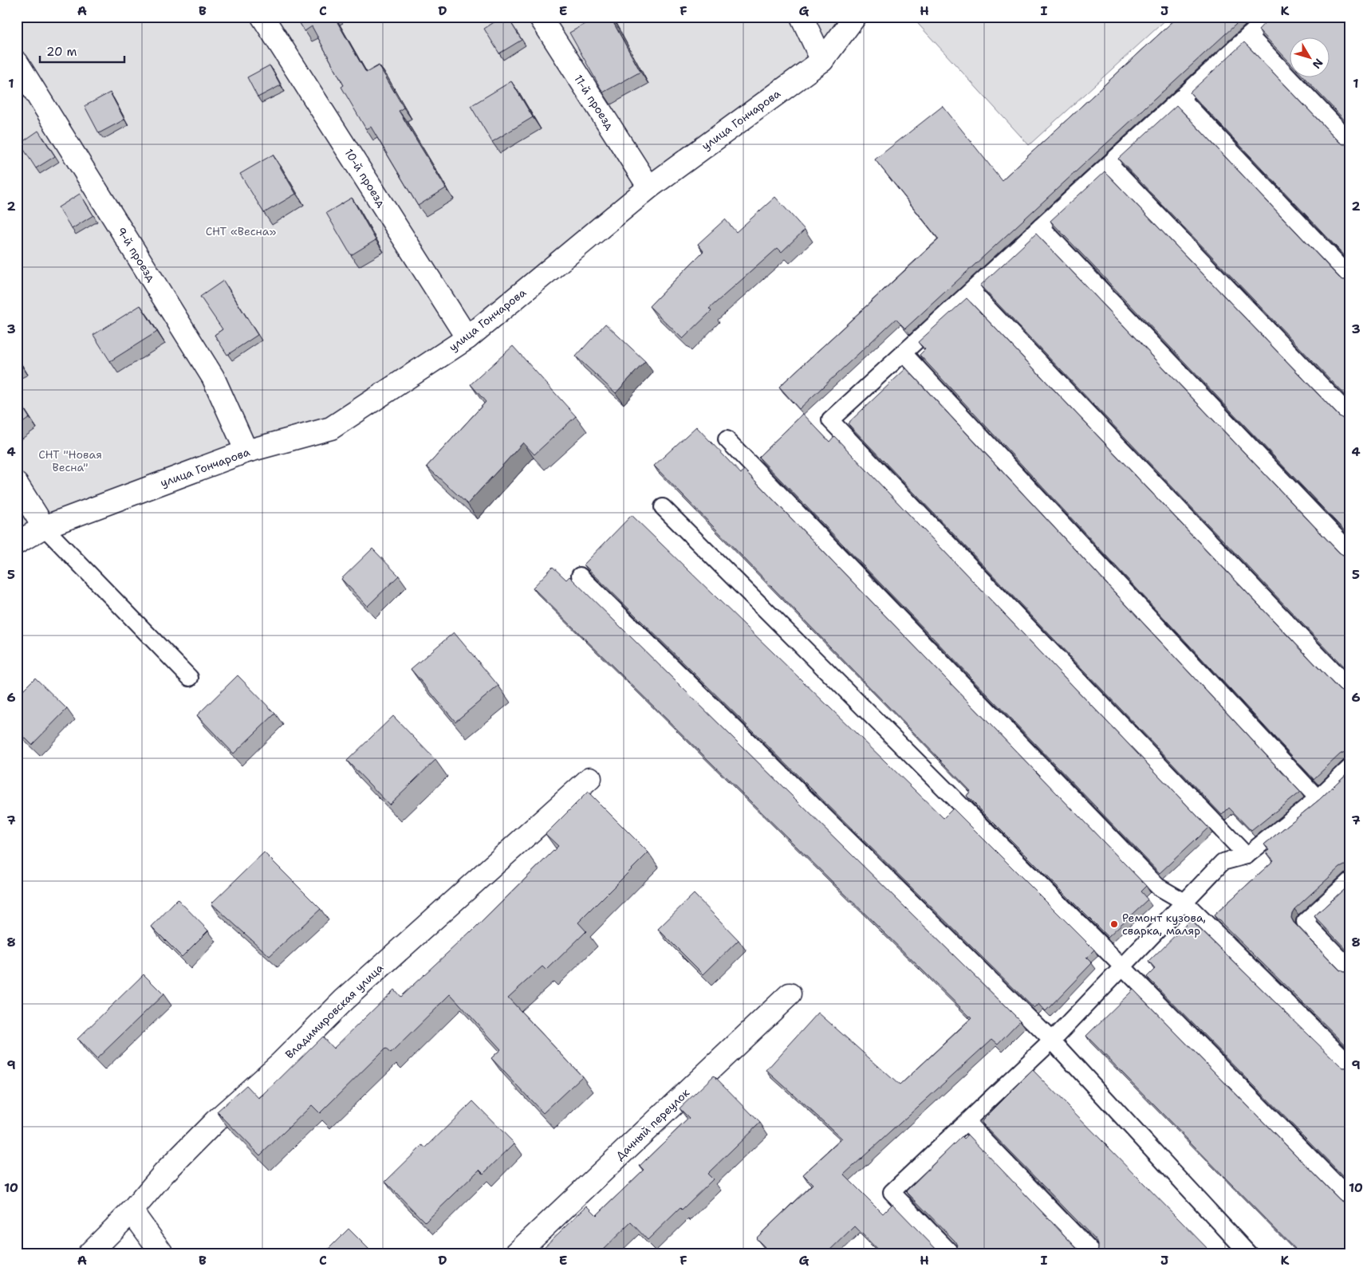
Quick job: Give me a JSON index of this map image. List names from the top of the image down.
{
  "streets": {
    "street": [
      "11-й проезд",
      "улица Гончарова",
      "10-й проезд",
      "9-й проезд",
      "Владимировская улица",
      "Дачный переулок"
    ]
  },
  "crossings": [
    ["11-й проезд", "улица Гончарова"],
    ["улица Гончарова", "10-й проезд"],
    ["улица Гончарова", "9-й проезд"]
  ],
  "parks": ["СНТ «Весна»", "СНТ \"Новая Весна\""],
  "places": ["Ремонт кузова, сварка, маляр"],
  "scale_bar": "20 m",
  "north": "bottom right",
  "grid": {
    "columns": [
      "A",
      "B",
      "C",
      "D",
      "E",
      "F",
      "G",
      "H",
      "I",
      "J",
      "K"
    ],
    "rows": [
      "1",
      "2",
      "3",
      "4",
      "5",
      "6",
      "7",
      "8",
      "9",
      "10"
    ]
  }
}
